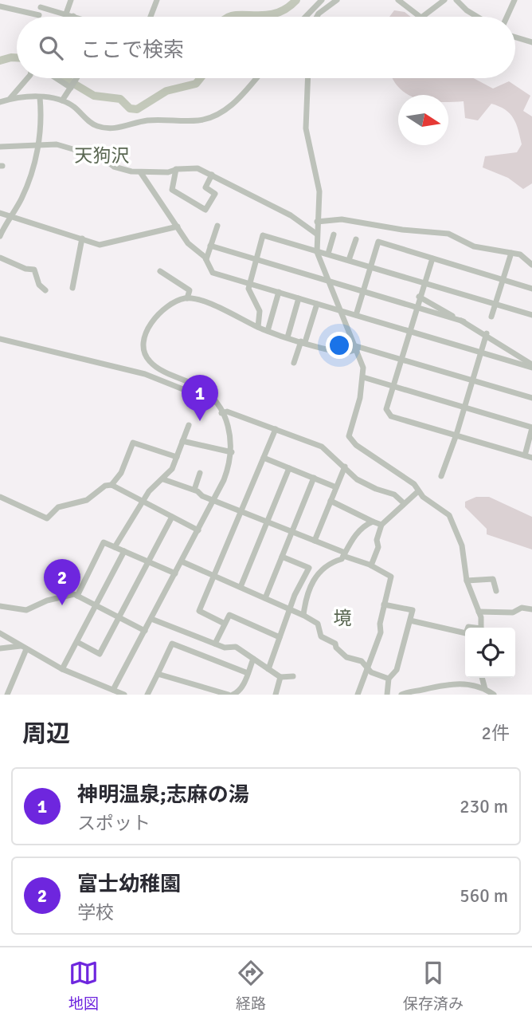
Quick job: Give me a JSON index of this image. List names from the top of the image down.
{
  "districts": ["天狗沢", "境"],
  "north": "right",
  "page": {
    "search": "ここで検索",
    "pins": ["1", "2"],
    "heading": ["周辺", "2件"],
    "list": [
      {
        "mark": "1",
        "name": "神明温泉;志麻の湯",
        "note": "スポット",
        "value": "230 m"
      },
      {
        "mark": "2",
        "name": "富士幼稚園",
        "note": "学校",
        "value": "560 m"
      }
    ],
    "nav": ["地図", "経路", "保存済み"]
  }
}
